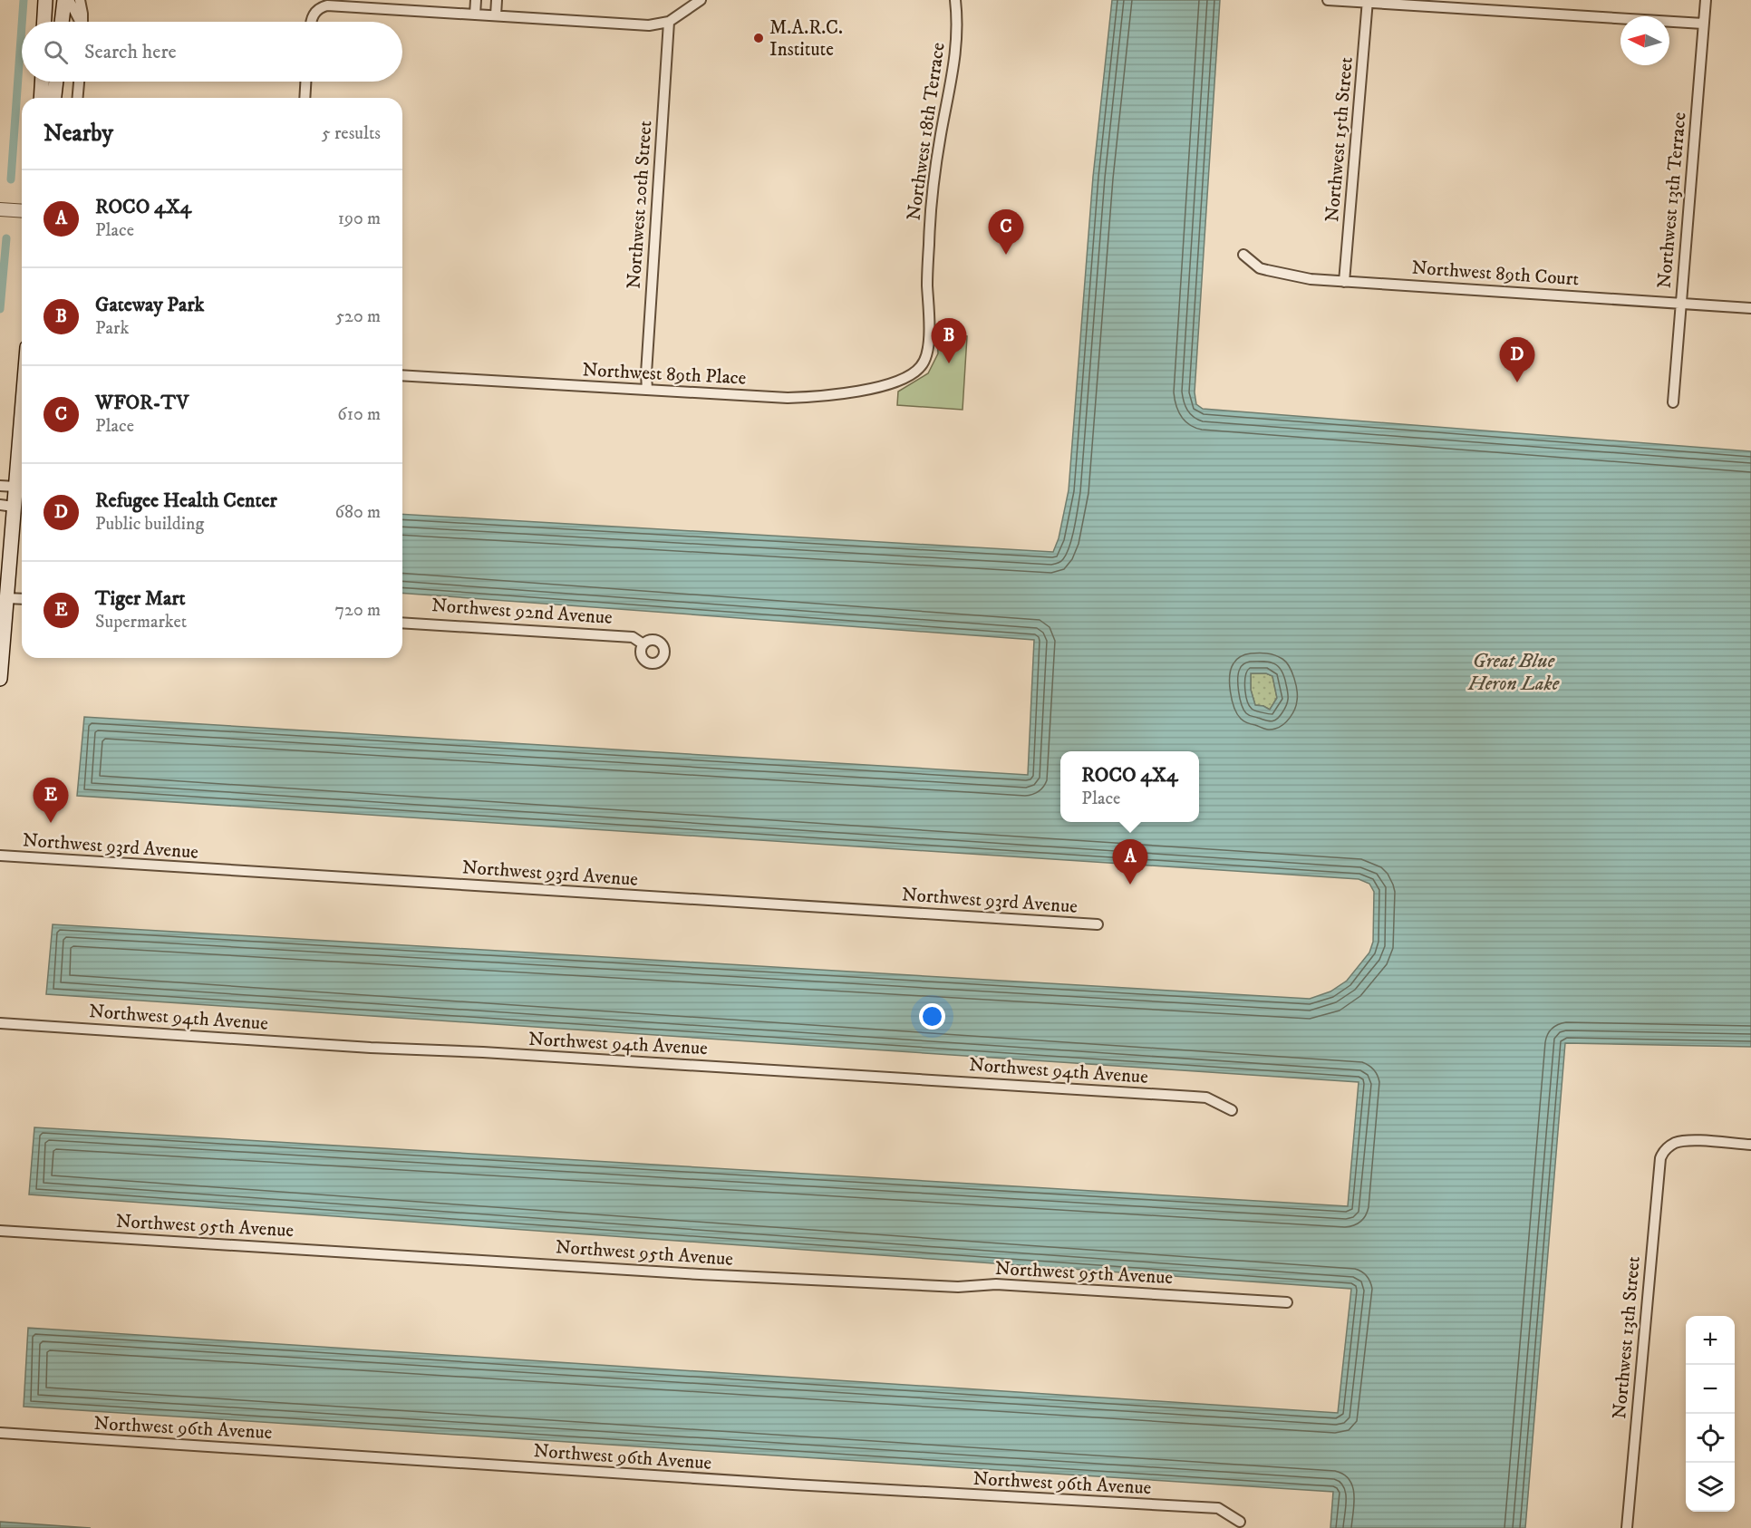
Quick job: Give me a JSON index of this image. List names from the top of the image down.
{
  "streets": {
    "street": [
      "Northwest 18th Terrace",
      "Northwest 15th Street",
      "Northwest 13th Terrace",
      "Northwest 20th Street",
      "Northwest 89th Court",
      "Northwest 89th Place",
      "Northwest 92nd Avenue",
      "Northwest 93rd Avenue",
      "Northwest 94th Avenue",
      "Northwest 95th Avenue",
      "Northwest 13th Street",
      "Northwest 96th Avenue"
    ]
  },
  "crossings": [
    ["Northwest 18th Terrace", "Northwest 89th Place"],
    ["Northwest 15th Street", "Northwest 89th Court"],
    ["Northwest 13th Terrace", "Northwest 89th Court"],
    ["Northwest 20th Street", "Northwest 89th Place"]
  ],
  "water": ["Great Blue Heron Lake"],
  "places": ["M.A.R.C. Institute"],
  "north": "left",
  "page": {
    "search": "Search here",
    "heading": ["Nearby", "5 results"],
    "list": [
      {
        "mark": "A",
        "name": "ROCO 4X4",
        "note": "Place",
        "value": "190 m"
      },
      {
        "mark": "B",
        "name": "Gateway Park",
        "note": "Park",
        "value": "520 m"
      },
      {
        "mark": "C",
        "name": "WFOR-TV",
        "note": "Place",
        "value": "610 m"
      },
      {
        "mark": "D",
        "name": "Refugee Health Center",
        "note": "Public building",
        "value": "680 m"
      },
      {
        "mark": "E",
        "name": "Tiger Mart",
        "note": "Supermarket",
        "value": "720 m"
      }
    ],
    "pins": [
      "C",
      "B",
      "D",
      "E",
      "A"
    ],
    "popup": ["ROCO 4X4", "Place"],
    "map_buttons": ["+", "−"]
  }
}
